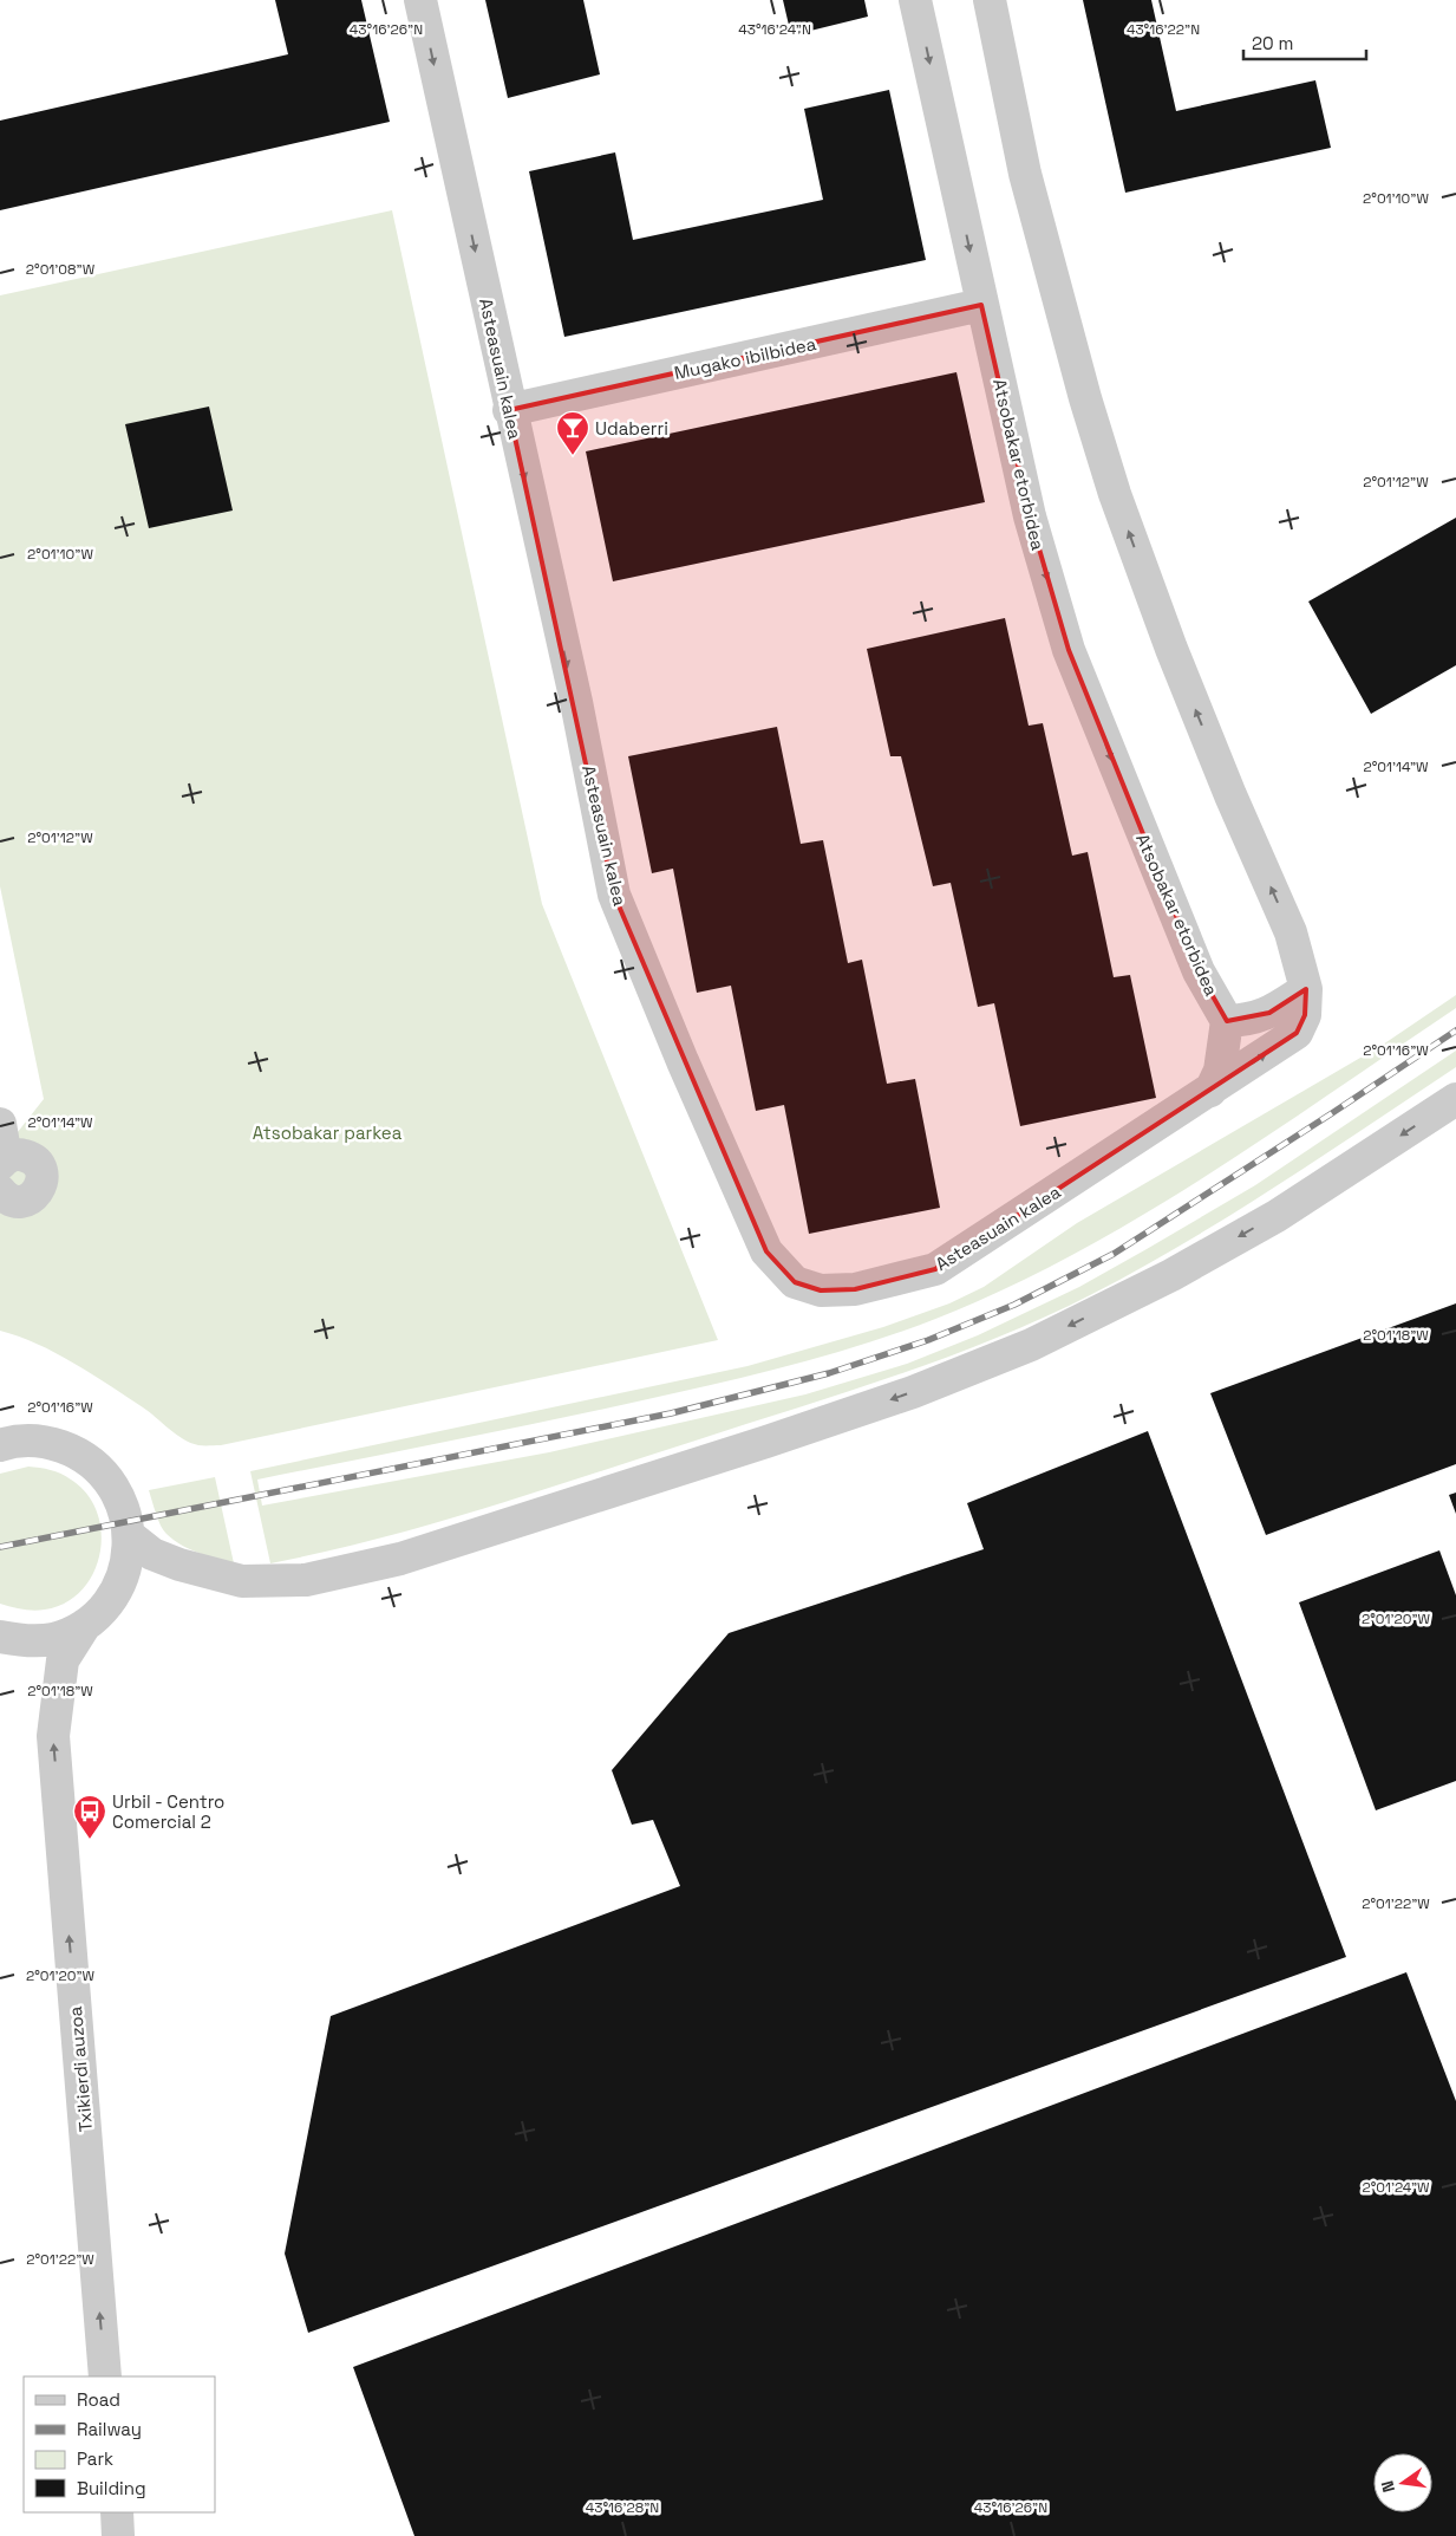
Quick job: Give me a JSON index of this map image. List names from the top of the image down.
{
  "streets": {
    "street": [
      "Mugako ibilbidea",
      "Asteasuain kalea",
      "Atsobakar etorbidea",
      "Txikierdi auzoa"
    ]
  },
  "crossings": [
    ["Mugako ibilbidea", "Asteasuain kalea"],
    ["Mugako ibilbidea", "Atsobakar etorbidea"]
  ],
  "one_way": ["Txikierdi auzoa"],
  "parks": ["Atsobakar parkea"],
  "places": {
    "bar": ["Udaberri"],
    "bus stop": ["Urbil - Centro Comercial 2"]
  },
  "legend": [
    "Road",
    "Railway",
    "Park",
    "Building"
  ],
  "scale_bar": "20 m",
  "north": "left",
  "coordinates": [
    "43°16'26\"N",
    "43°16'24\"N",
    "43°16'22\"N",
    "2°01'10\"W",
    "2°01'08\"W",
    "2°01'12\"W",
    "2°01'14\"W",
    "2°01'16\"W",
    "2°01'18\"W",
    "2°01'20\"W",
    "2°01'22\"W",
    "2°01'24\"W",
    "43°16'28\"N"
  ]
}
